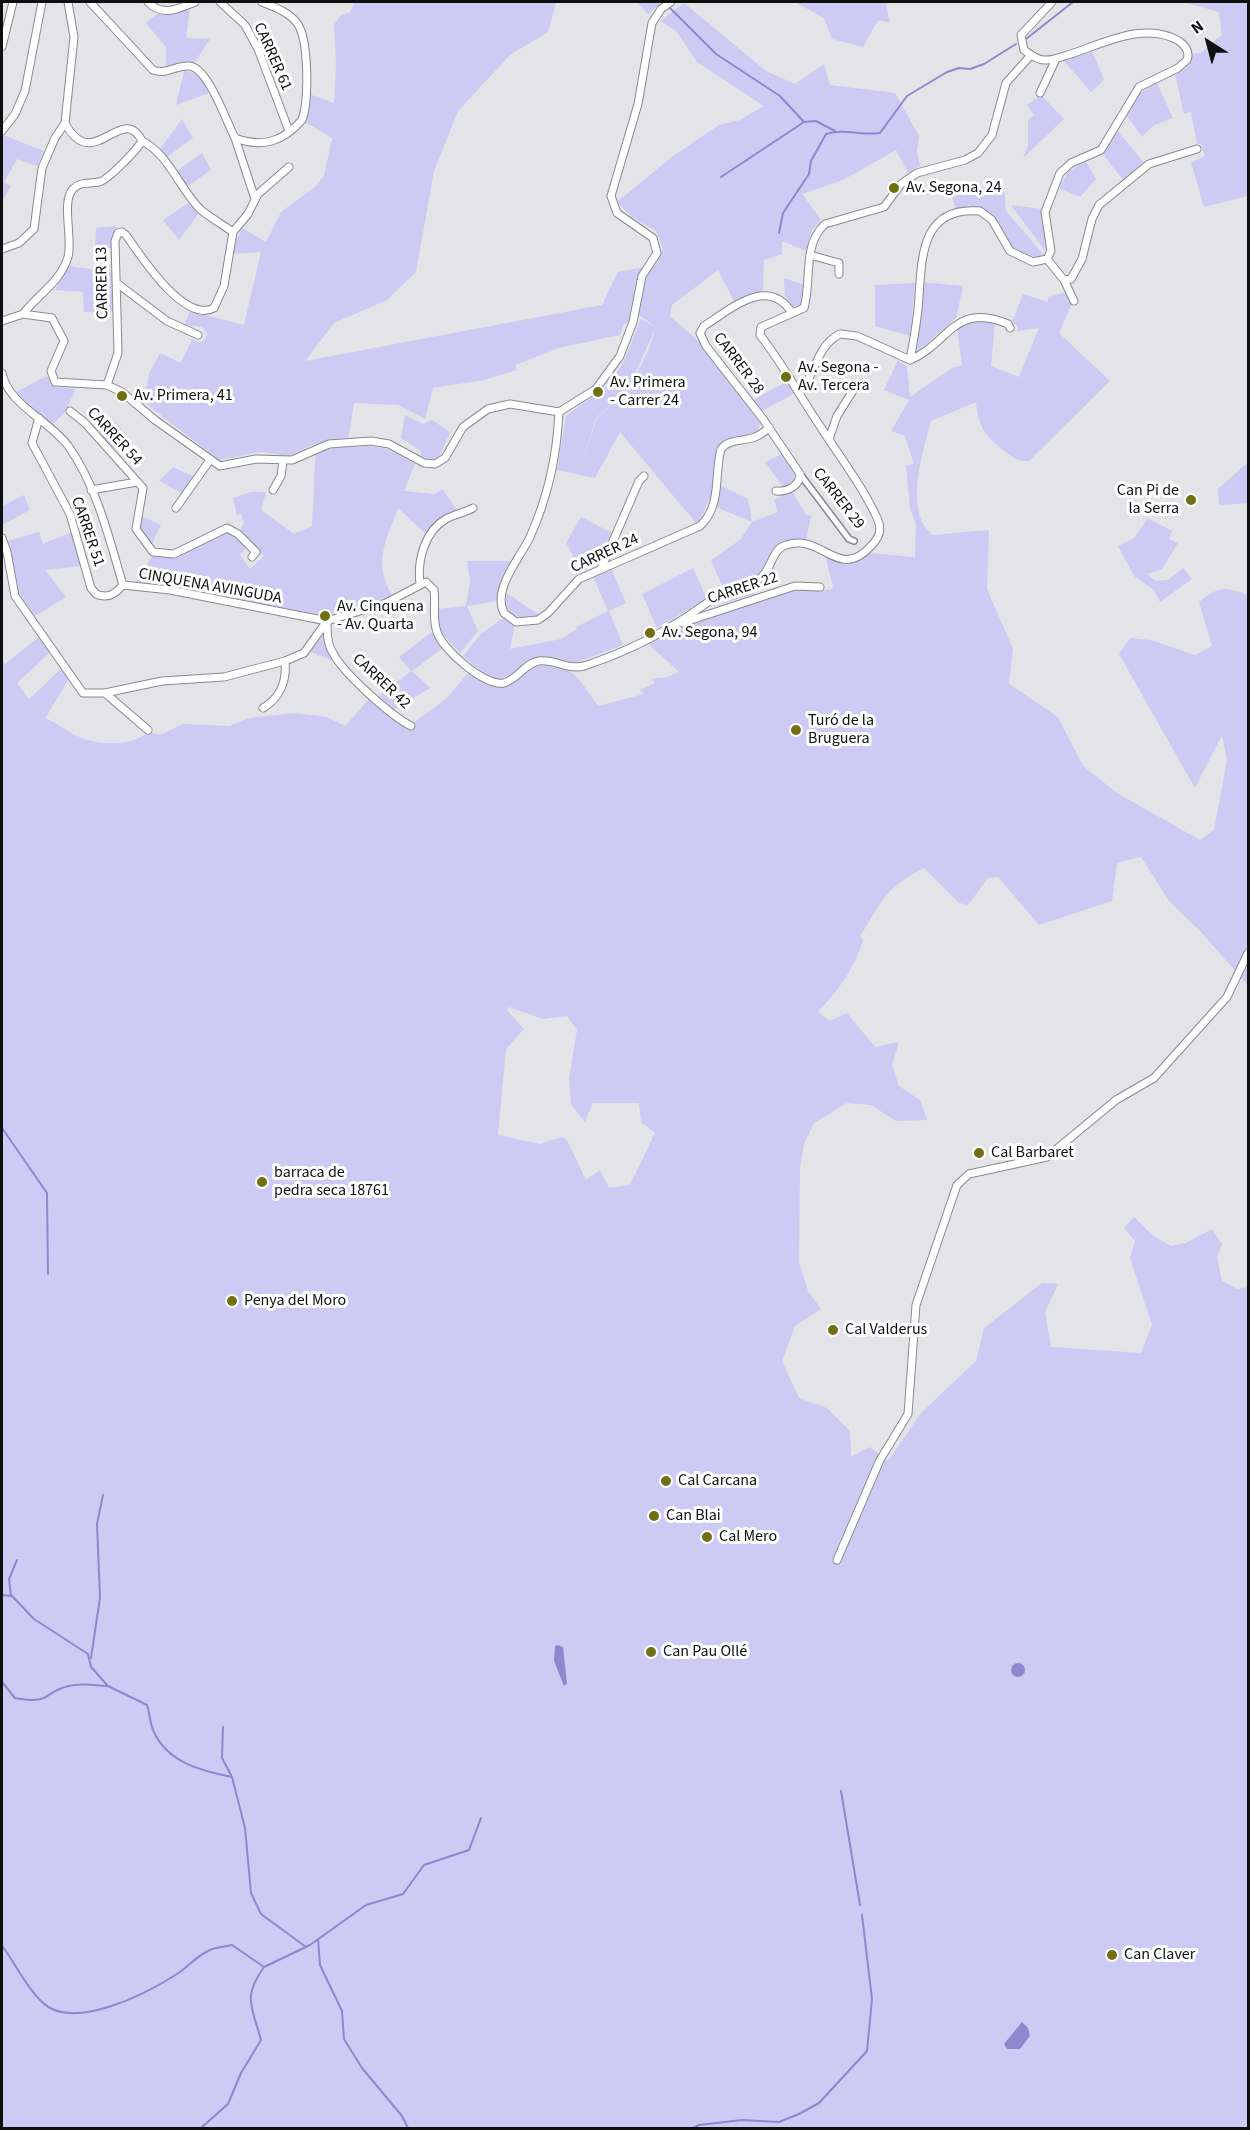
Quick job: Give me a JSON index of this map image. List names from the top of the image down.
{
  "streets": {
    "street": [
      "CARRER 61",
      "CARRER 13",
      "CARRER 28",
      "CARRER 54",
      "CARRER 29",
      "CARRER 51",
      "CARRER 24",
      "CINQUENA AVINGUDA",
      "CARRER 22",
      "CARRER 42"
    ]
  },
  "crossings": [
    ["CARRER 28", "CARRER 29"],
    ["CARRER 28", "CARRER 24"],
    ["CARRER 51", "CINQUENA AVINGUDA"],
    ["CINQUENA AVINGUDA", "CARRER 42"]
  ],
  "places": [
    "Av. Segona, 24",
    "Av. Segona - Av. Tercera",
    "Av. Primera - Carrer 24",
    "Av. Primera, 41",
    "Can Pi de la Serra",
    "Av. Cinquena - Av. Quarta",
    "Av. Segona, 94",
    "Turó de la Bruguera",
    "Cal Barbaret",
    "barraca de pedra seca 18761",
    "Penya del Moro",
    "Cal Valderus",
    "Cal Carcana",
    "Can Blai",
    "Cal Mero",
    "Can Pau Ollé",
    "Can Claver"
  ],
  "north": "top left"
}
